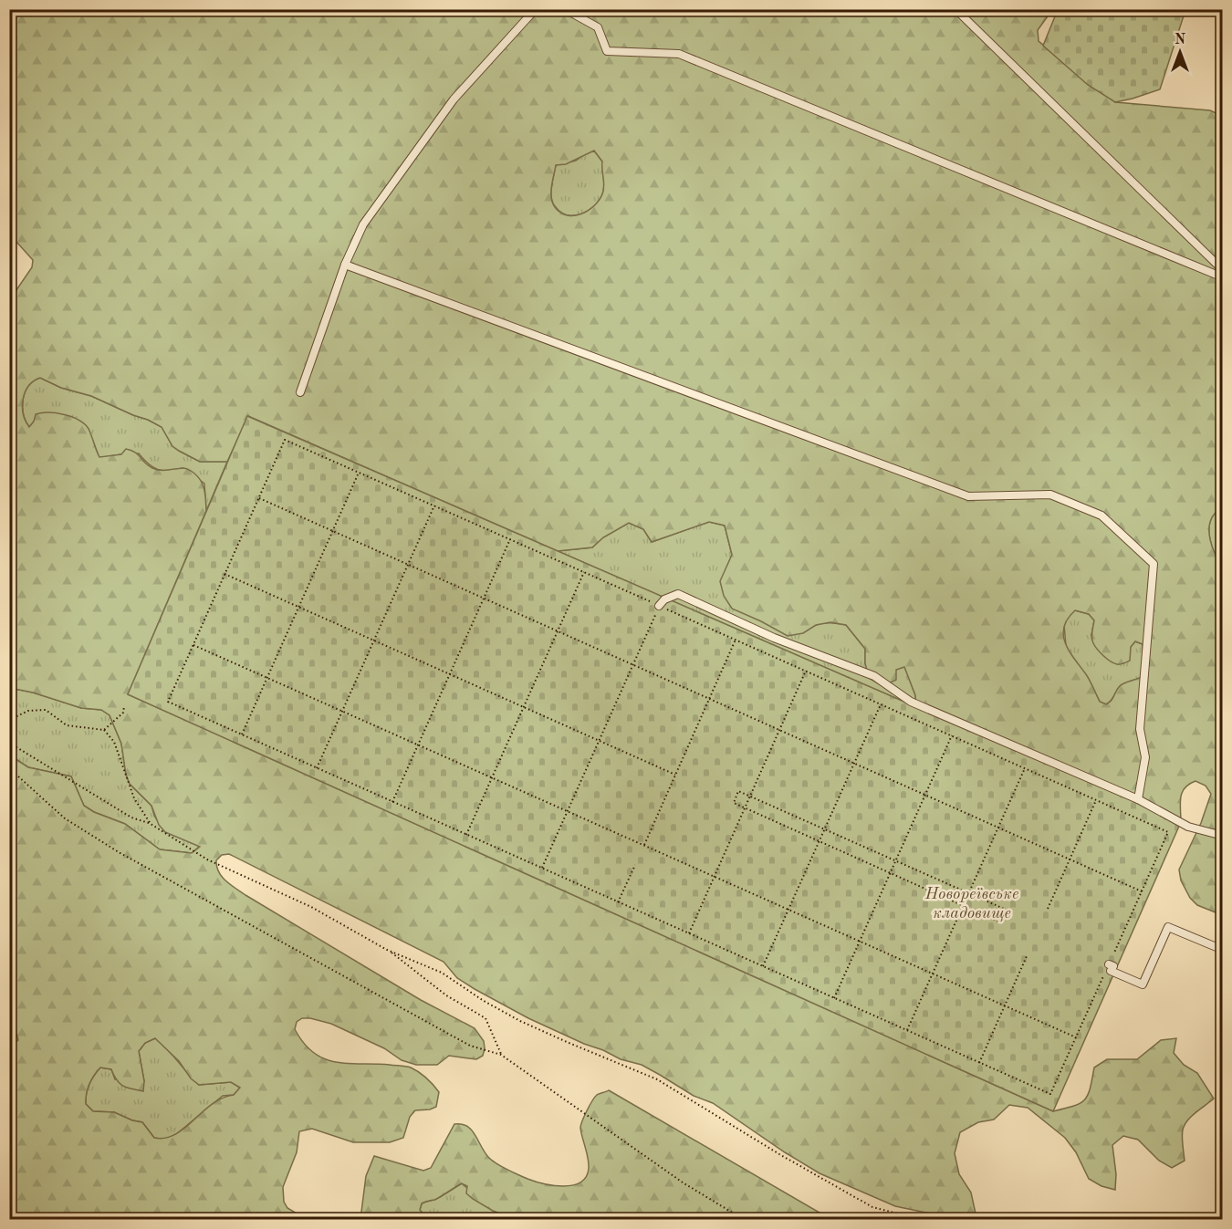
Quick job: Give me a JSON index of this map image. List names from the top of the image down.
{
  "parks": ["Новореївське кладовище"],
  "north": "top"
}
